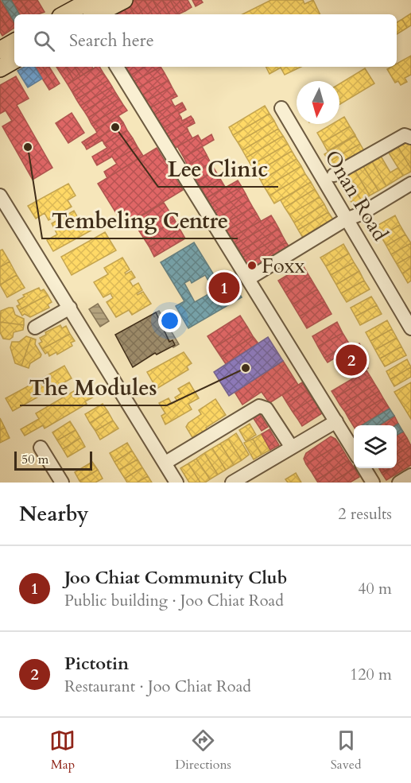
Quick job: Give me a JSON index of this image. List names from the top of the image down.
{
  "streets": {
    "street": ["Onan Road"]
  },
  "places": [
    "Lee Clinic",
    "Tembeling Centre",
    "Foxx",
    "The Modules"
  ],
  "scale_bar": "50 m",
  "north": "bottom",
  "page": {
    "search": "Search here",
    "pins": ["1", "2"],
    "scale": "50 m",
    "heading": ["Nearby", "2 results"],
    "list": [
      {
        "mark": "1",
        "name": "Joo Chiat Community Club",
        "note": "Public building · Joo Chiat Road",
        "value": "40 m"
      },
      {
        "mark": "2",
        "name": "Pictotin",
        "note": "Restaurant · Joo Chiat Road",
        "value": "120 m"
      }
    ],
    "nav": ["Map", "Directions", "Saved"]
  }
}
